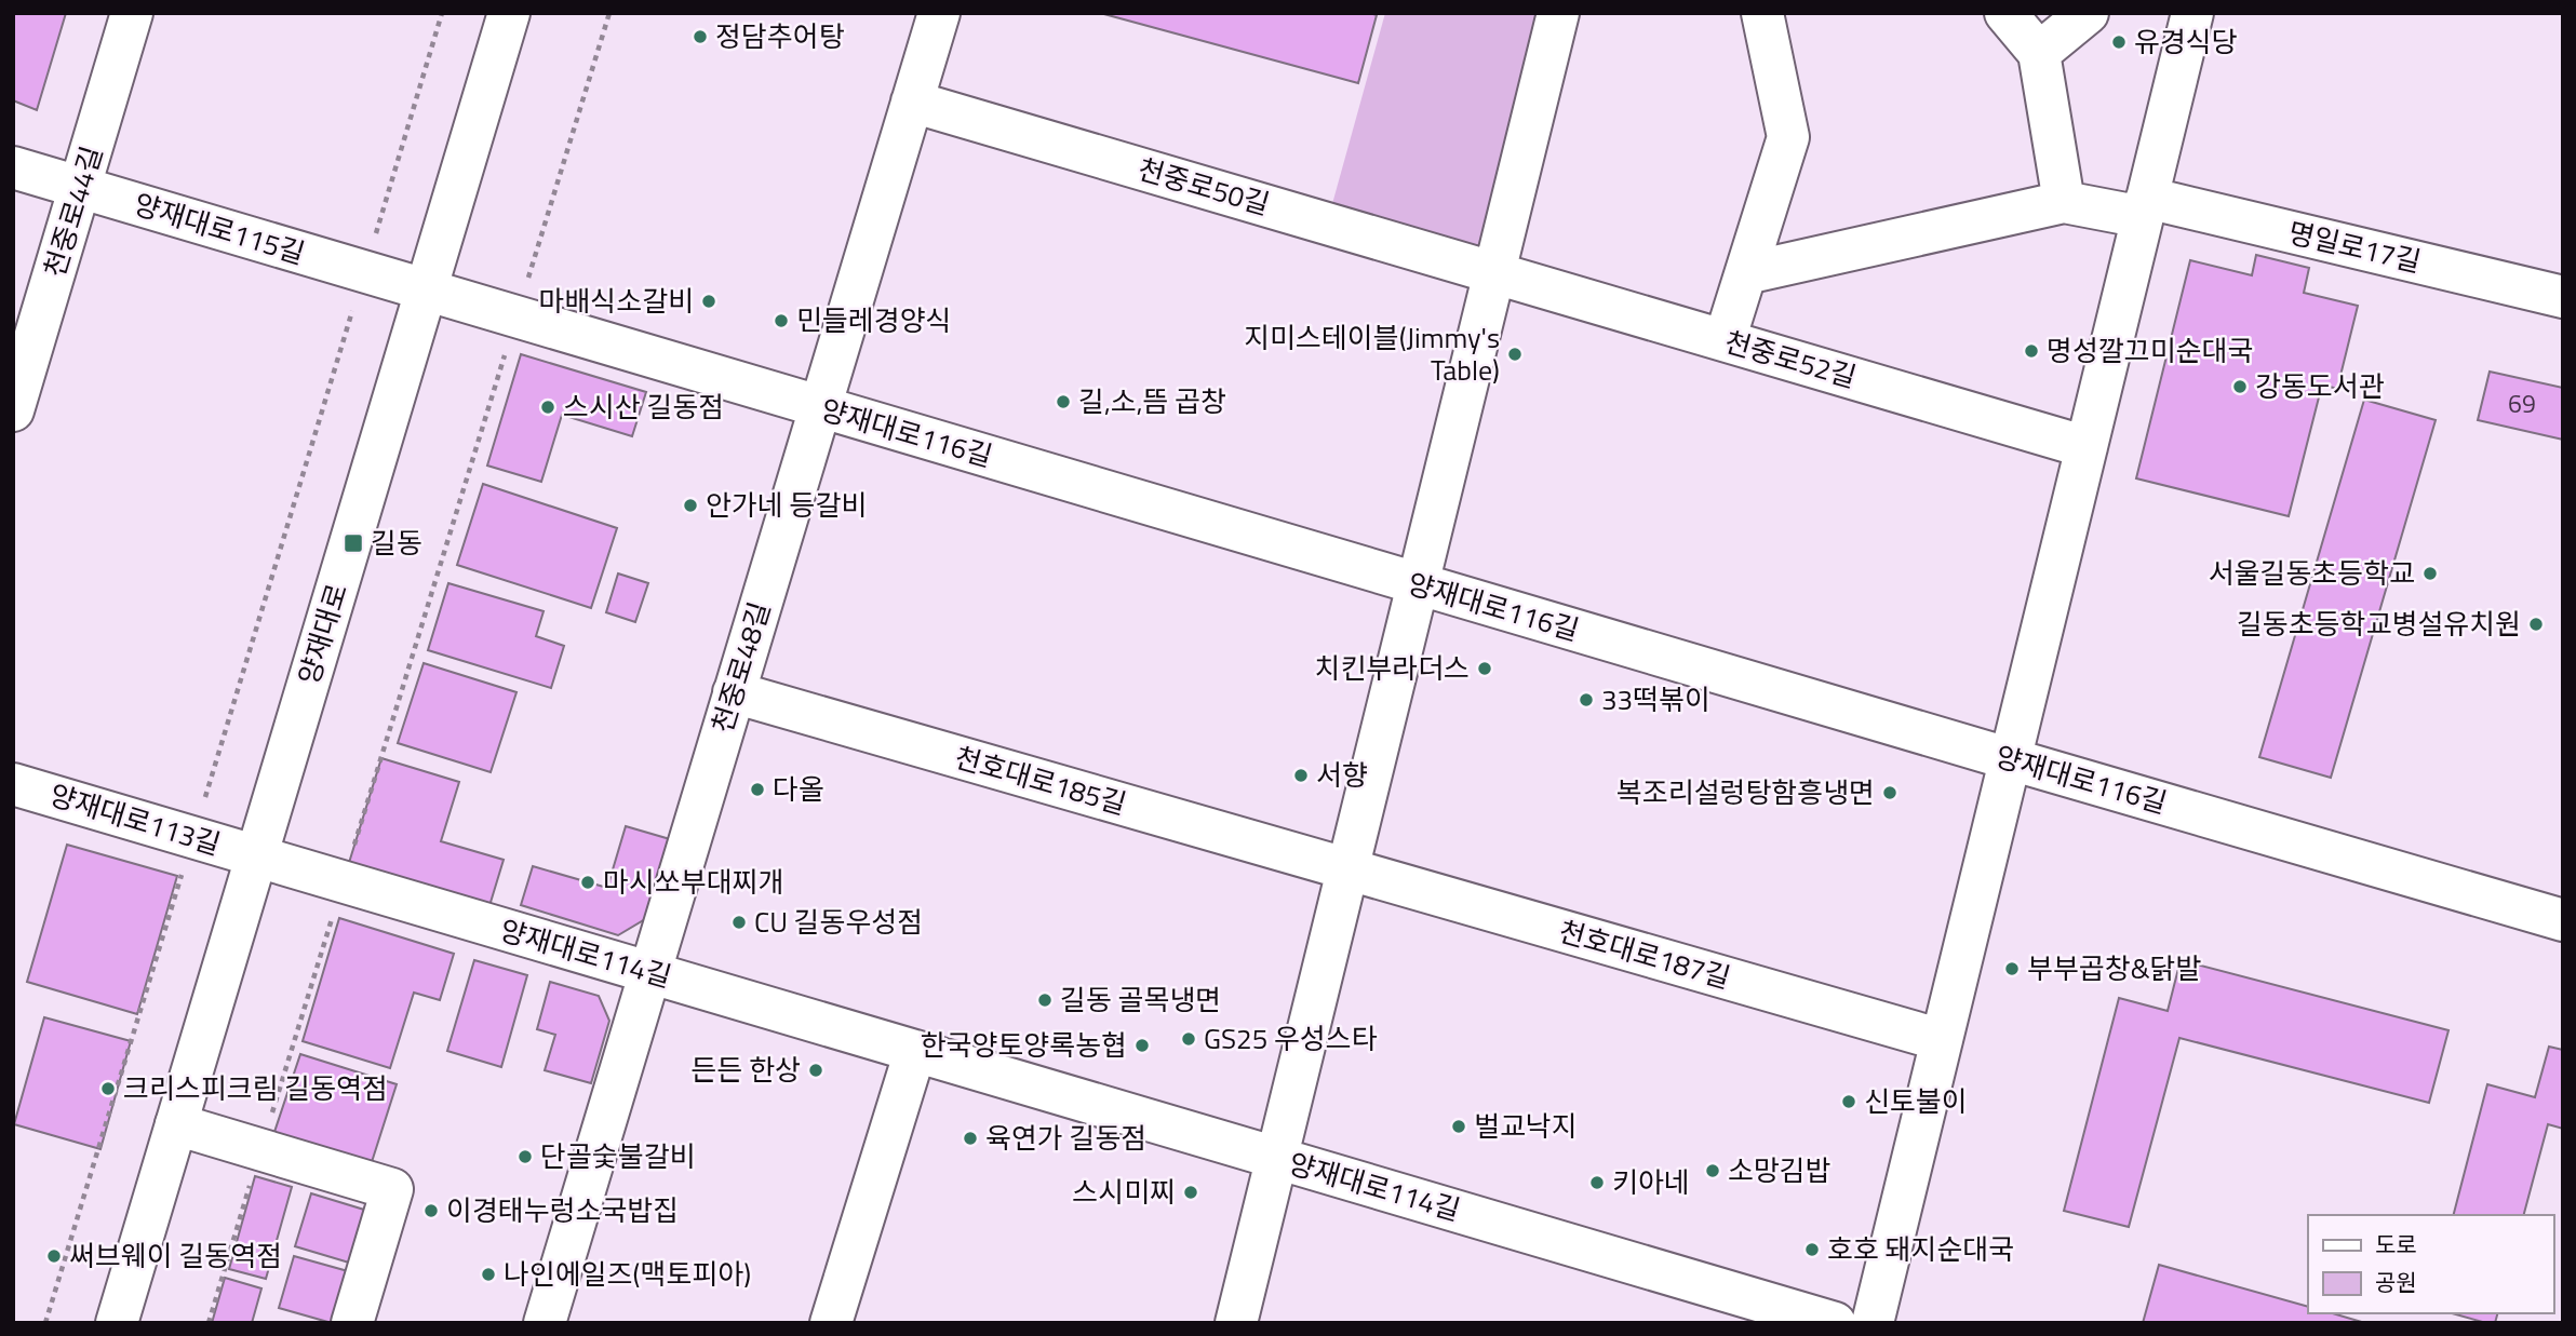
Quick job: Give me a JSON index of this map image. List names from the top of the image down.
{
  "streets": {
    "street": [
      "천중로50길",
      "천중로44길",
      "양재대로115길",
      "명일로17길",
      "천중로52길",
      "양재대로116길",
      "양재대로",
      "천중로48길",
      "천호대로185길",
      "양재대로113길",
      "양재대로114길",
      "천호대로187길"
    ]
  },
  "crossings": [
    ["천중로50길", "천중로52길"],
    ["천중로50길", "천중로48길"],
    ["천중로44길", "양재대로115길"],
    ["양재대로115길", "양재대로116길"],
    ["양재대로115길", "양재대로"],
    ["양재대로116길", "양재대로"],
    ["양재대로116길", "천중로48길"],
    ["양재대로", "양재대로113길"],
    ["양재대로", "양재대로114길"],
    ["천중로48길", "천호대로185길"],
    ["천중로48길", "양재대로114길"],
    ["천호대로185길", "천호대로187길"],
    ["양재대로113길", "양재대로114길"]
  ],
  "places": {
    "other": [
      "정담추어탕",
      "유경식당",
      "마배식소갈비",
      "민들레경양식",
      "명성깔끄미순대국",
      "지미스테이블(Jimmy's Table)",
      "강동도서관",
      "길,소,뜸 곱창",
      "스시산 길동점",
      "안가네 등갈비",
      "서울길동초등학교",
      "길동초등학교병설유치원",
      "치킨부라더스",
      "33떡볶이",
      "서향",
      "다올",
      "복조리설렁탕함흥냉면",
      "마시쏘부대찌개",
      "CU 길동우성점",
      "부부곱창&닭발",
      "길동 골목냉면",
      "GS25 우성스타",
      "한국양토양록농협",
      "든든 한상",
      "크리스피크림 길동역점",
      "신토불이",
      "벌교낙지",
      "육연가 길동점",
      "단골숯불갈비",
      "소망김밥",
      "키아네",
      "스시미찌",
      "이경태누렁소국밥집",
      "호호 돼지순대국",
      "써브웨이 길동역점",
      "나인에일즈(맥토피아)"
    ],
    "transit": ["길동"]
  },
  "house_numbers": ["69"],
  "legend": ["도로", "공원"]
}
